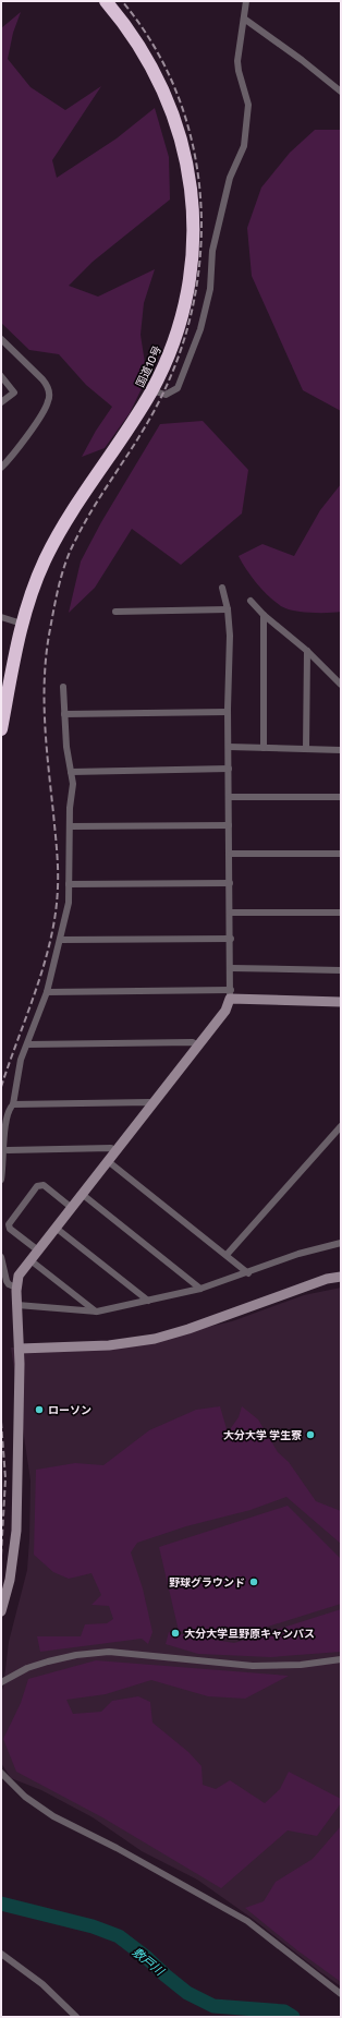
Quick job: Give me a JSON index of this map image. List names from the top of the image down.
{
  "streets": {
    "highway": ["国道10号"]
  },
  "water": ["敷戸川"],
  "places": [
    "ローソン",
    "大分大学 学生寮",
    "野球グラウンド",
    "大分大学旦野原キャンパス"
  ]
}
